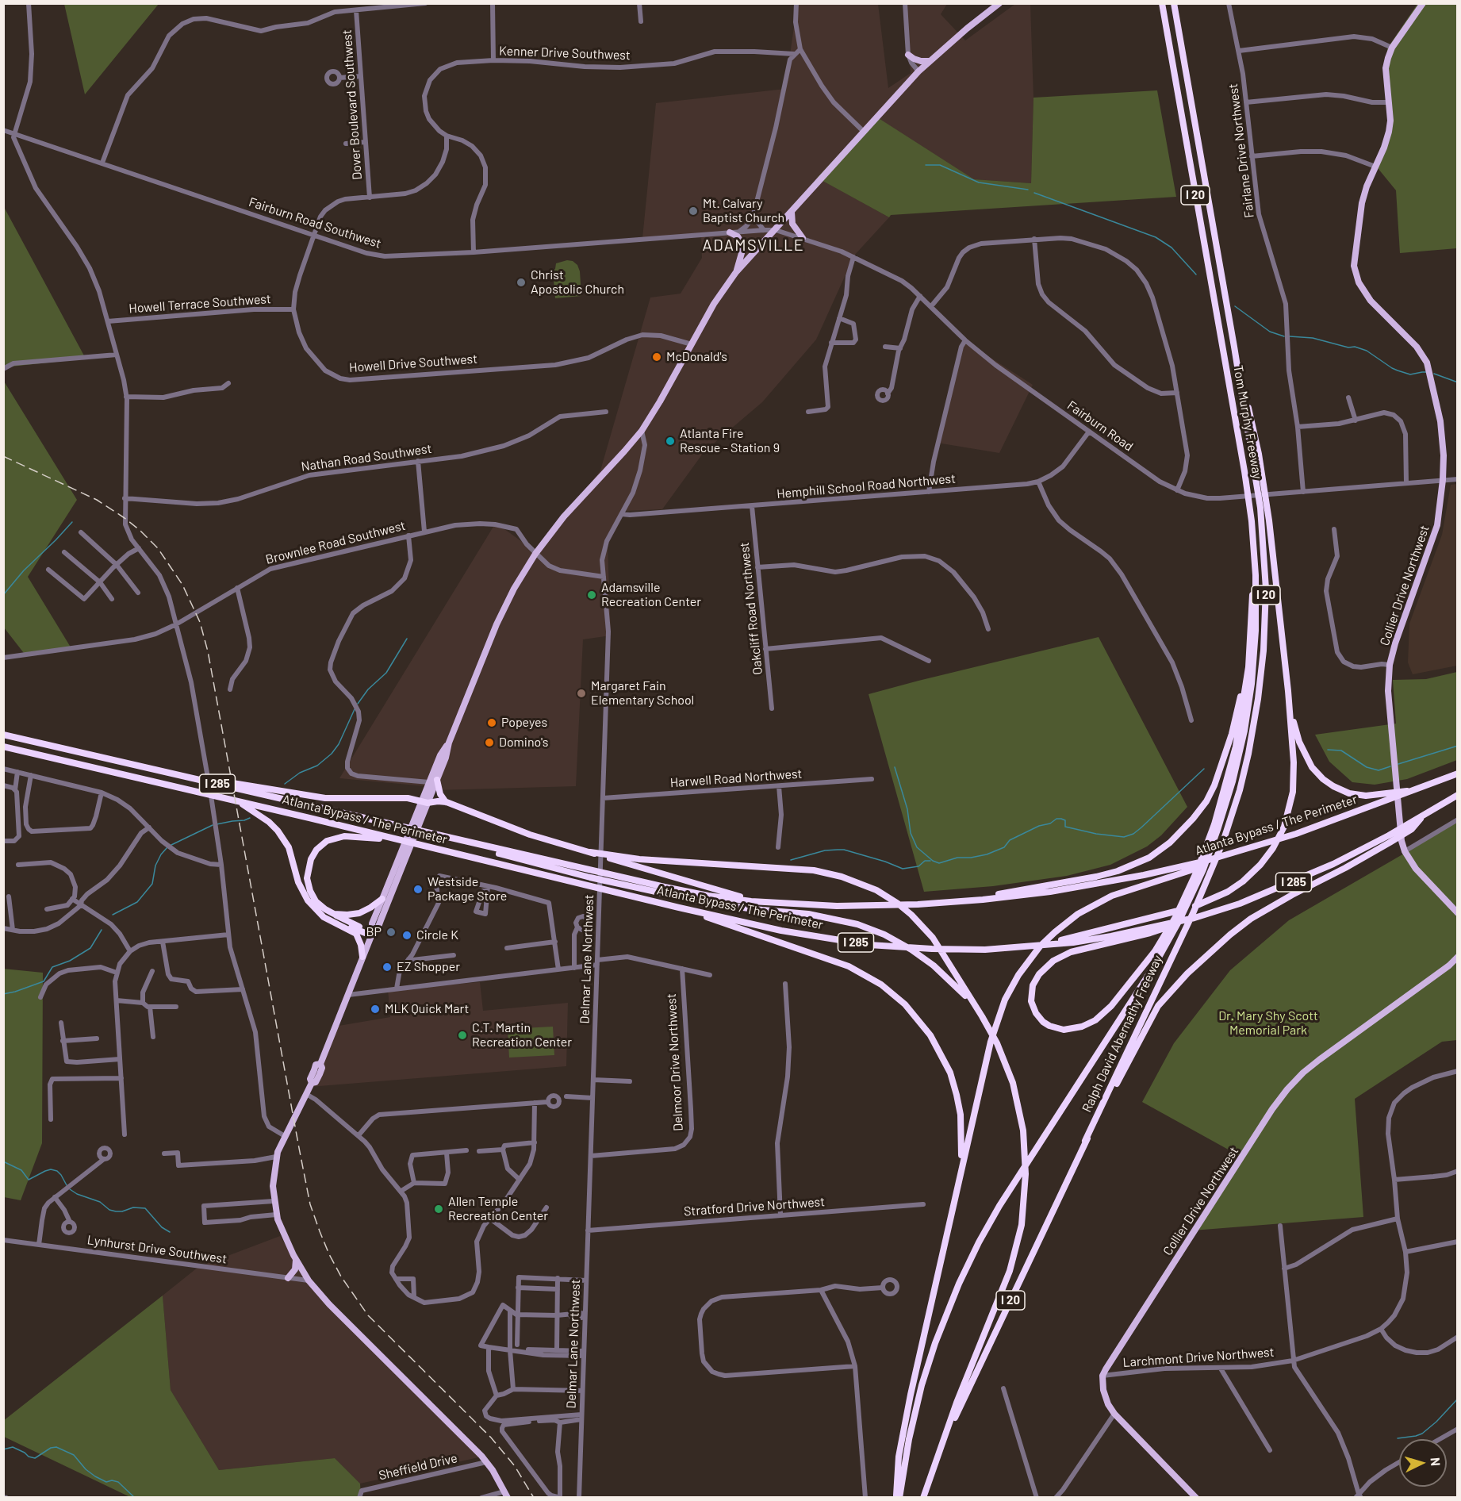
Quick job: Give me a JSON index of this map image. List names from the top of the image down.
{
  "streets": {
    "highway": [
      "I 20",
      "Tom Murphy Freeway",
      "I 285",
      "Atlanta Bypass / The Perimeter",
      "Ralph David Abernathy Freeway"
    ],
    "main road": ["Collier Drive Northwest"],
    "street": [
      "Kenner Drive Southwest",
      "Dover Boulevard Southwest",
      "Fairlane Drive Northwest",
      "Fairburn Road Southwest",
      "Howell Terrace Southwest",
      "Howell Drive Southwest",
      "Fairburn Road",
      "Nathan Road Southwest",
      "Hemphill School Road Northwest",
      "Brownlee Road Southwest",
      "Oakcliff Road Northwest",
      "Harwell Road Northwest",
      "Delmar Lane Northwest",
      "Delmoor Drive Northwest",
      "Stratford Drive Northwest",
      "Lynhurst Drive Southwest",
      "Larchmont Drive Northwest",
      "Sheffield Drive"
    ]
  },
  "crossings": [
    ["Kenner Drive Southwest", "Fairburn Road Southwest"],
    ["Kenner Drive Southwest", "Howell Drive Southwest"],
    ["Dover Boulevard Southwest", "Howell Drive Southwest"],
    ["Fairlane Drive Northwest", "Fairburn Road"],
    ["I 20", "Tom Murphy Freeway"],
    ["I 20", "Ralph David Abernathy Freeway"],
    ["Fairburn Road Southwest", "Howell Drive Southwest"],
    ["Fairburn Road Southwest", "Fairburn Road"],
    ["Howell Terrace Southwest", "Howell Drive Southwest"],
    ["Tom Murphy Freeway", "Ralph David Abernathy Freeway"],
    ["Fairburn Road", "Hemphill School Road Northwest"],
    ["Fairburn Road", "Collier Drive Northwest"],
    ["Hemphill School Road Northwest", "Oakcliff Road Northwest"],
    ["Hemphill School Road Northwest", "Delmar Lane Northwest"],
    ["Brownlee Road Southwest", "Delmar Lane Northwest"],
    ["Collier Drive Northwest", "Larchmont Drive Northwest"],
    ["Harwell Road Northwest", "Delmar Lane Northwest"],
    ["Delmar Lane Northwest", "Delmoor Drive Northwest"],
    ["Delmar Lane Northwest", "Stratford Drive Northwest"]
  ],
  "districts": ["ADAMSVILLE"],
  "parks": ["Dr. Mary Shy Scott Memorial Park"],
  "places": [
    "Mt. Calvary Baptist Church",
    "Christ Apostolic Church",
    "McDonald's",
    "Atlanta Fire Rescue - Station 9",
    "Adamsville Recreation Center",
    "Margaret Fain Elementary School",
    "Popeyes",
    "Domino's",
    "Westside Package Store",
    "BP",
    "Circle K",
    "EZ Shopper",
    "MLK Quick Mart",
    "C.T. Martin Recreation Center",
    "Allen Temple Recreation Center"
  ],
  "north": "right"
}
